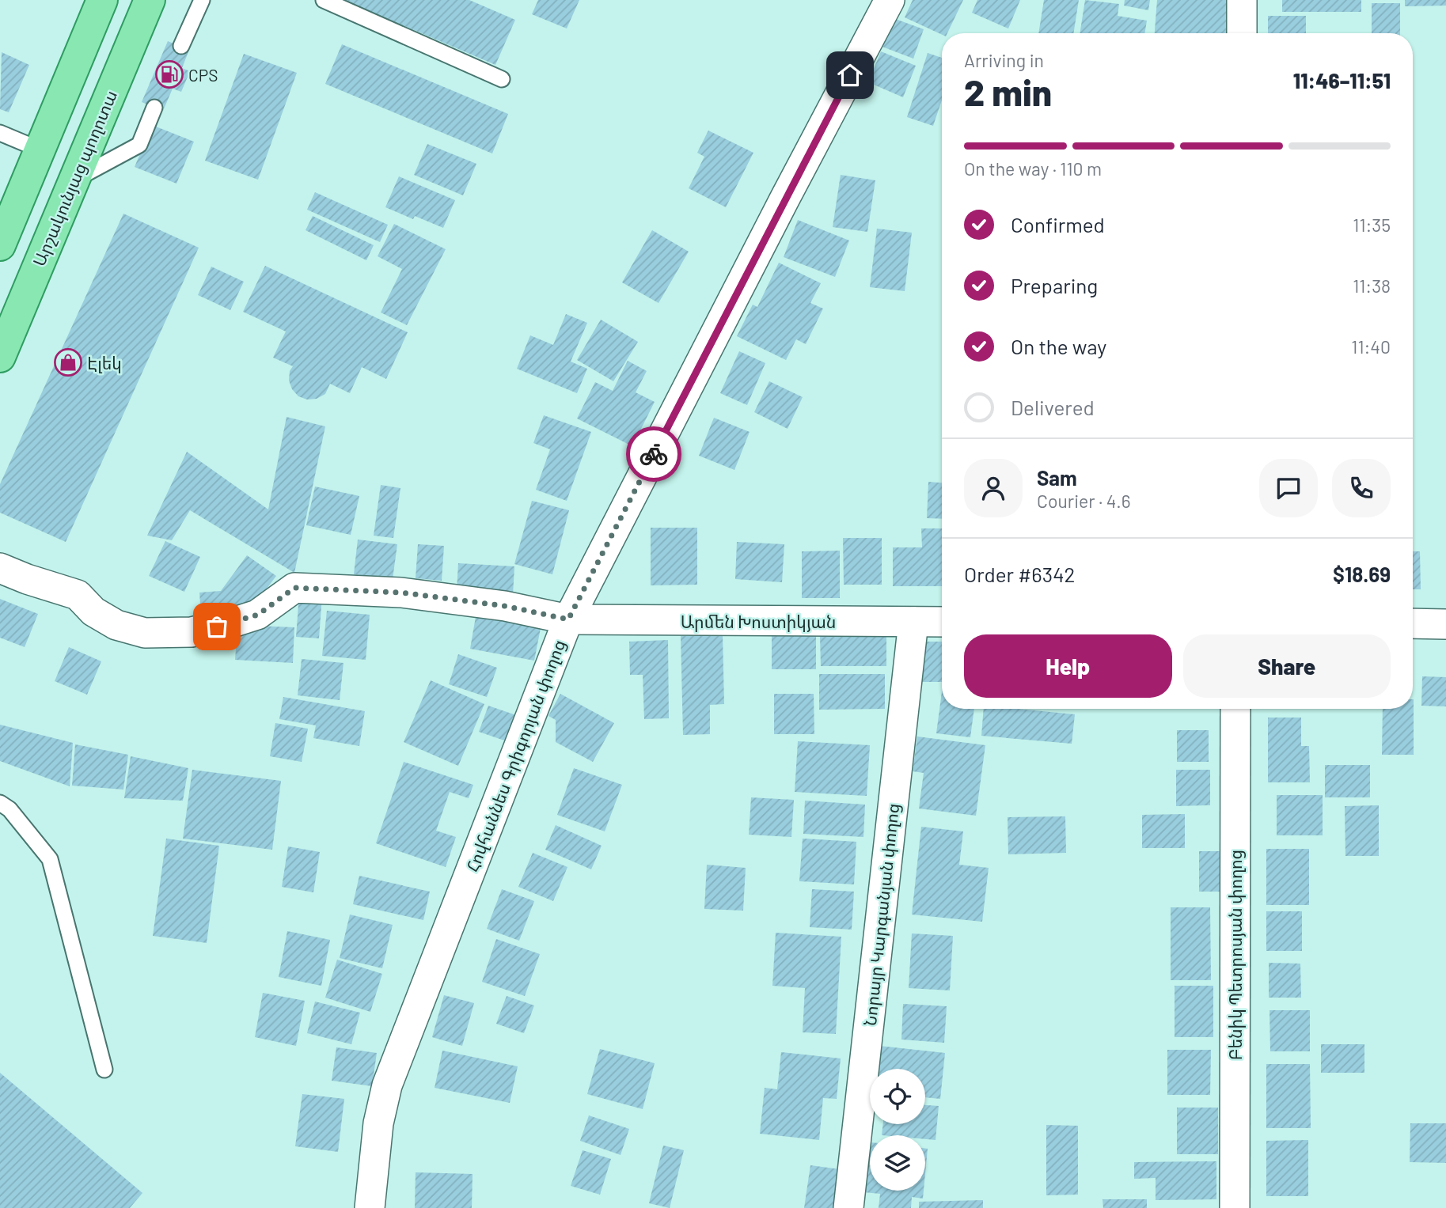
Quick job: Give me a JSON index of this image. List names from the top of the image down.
{
  "streets": {
    "main road": ["Արշակունյաց պողոտա"],
    "street": [
      "Արմեն Խոստիկյան",
      "Հովհաննես Գրիգորյան փողոց",
      "Նորայր Կարգանյան փողոց",
      "Բենիկ Պետրոսյան փողոց"
    ]
  },
  "crossings": [
    ["Արմեն Խոստիկյան", "Հովհաննես Գրիգորյան փողոց"],
    ["Արմեն Խոստիկյան", "Նորայր Կարգանյան փողոց"]
  ],
  "places": {
    "fuel station": ["CPS"],
    "shop": ["Էլեկ"]
  },
  "page": {
    "heading": ["2 min", "Arriving in", "11:46–11:51"],
    "panel": [
      "Sam",
      "Courier · 4.6",
      "Order #6342",
      "$18.69"
    ],
    "bar": "On the way · 110 m",
    "list": [
      ["Confirmed", "11:35"],
      ["Preparing", "11:38"],
      ["On the way", "11:40"],
      "Delivered"
    ],
    "buttons": ["Help", "Share"]
  }
}
